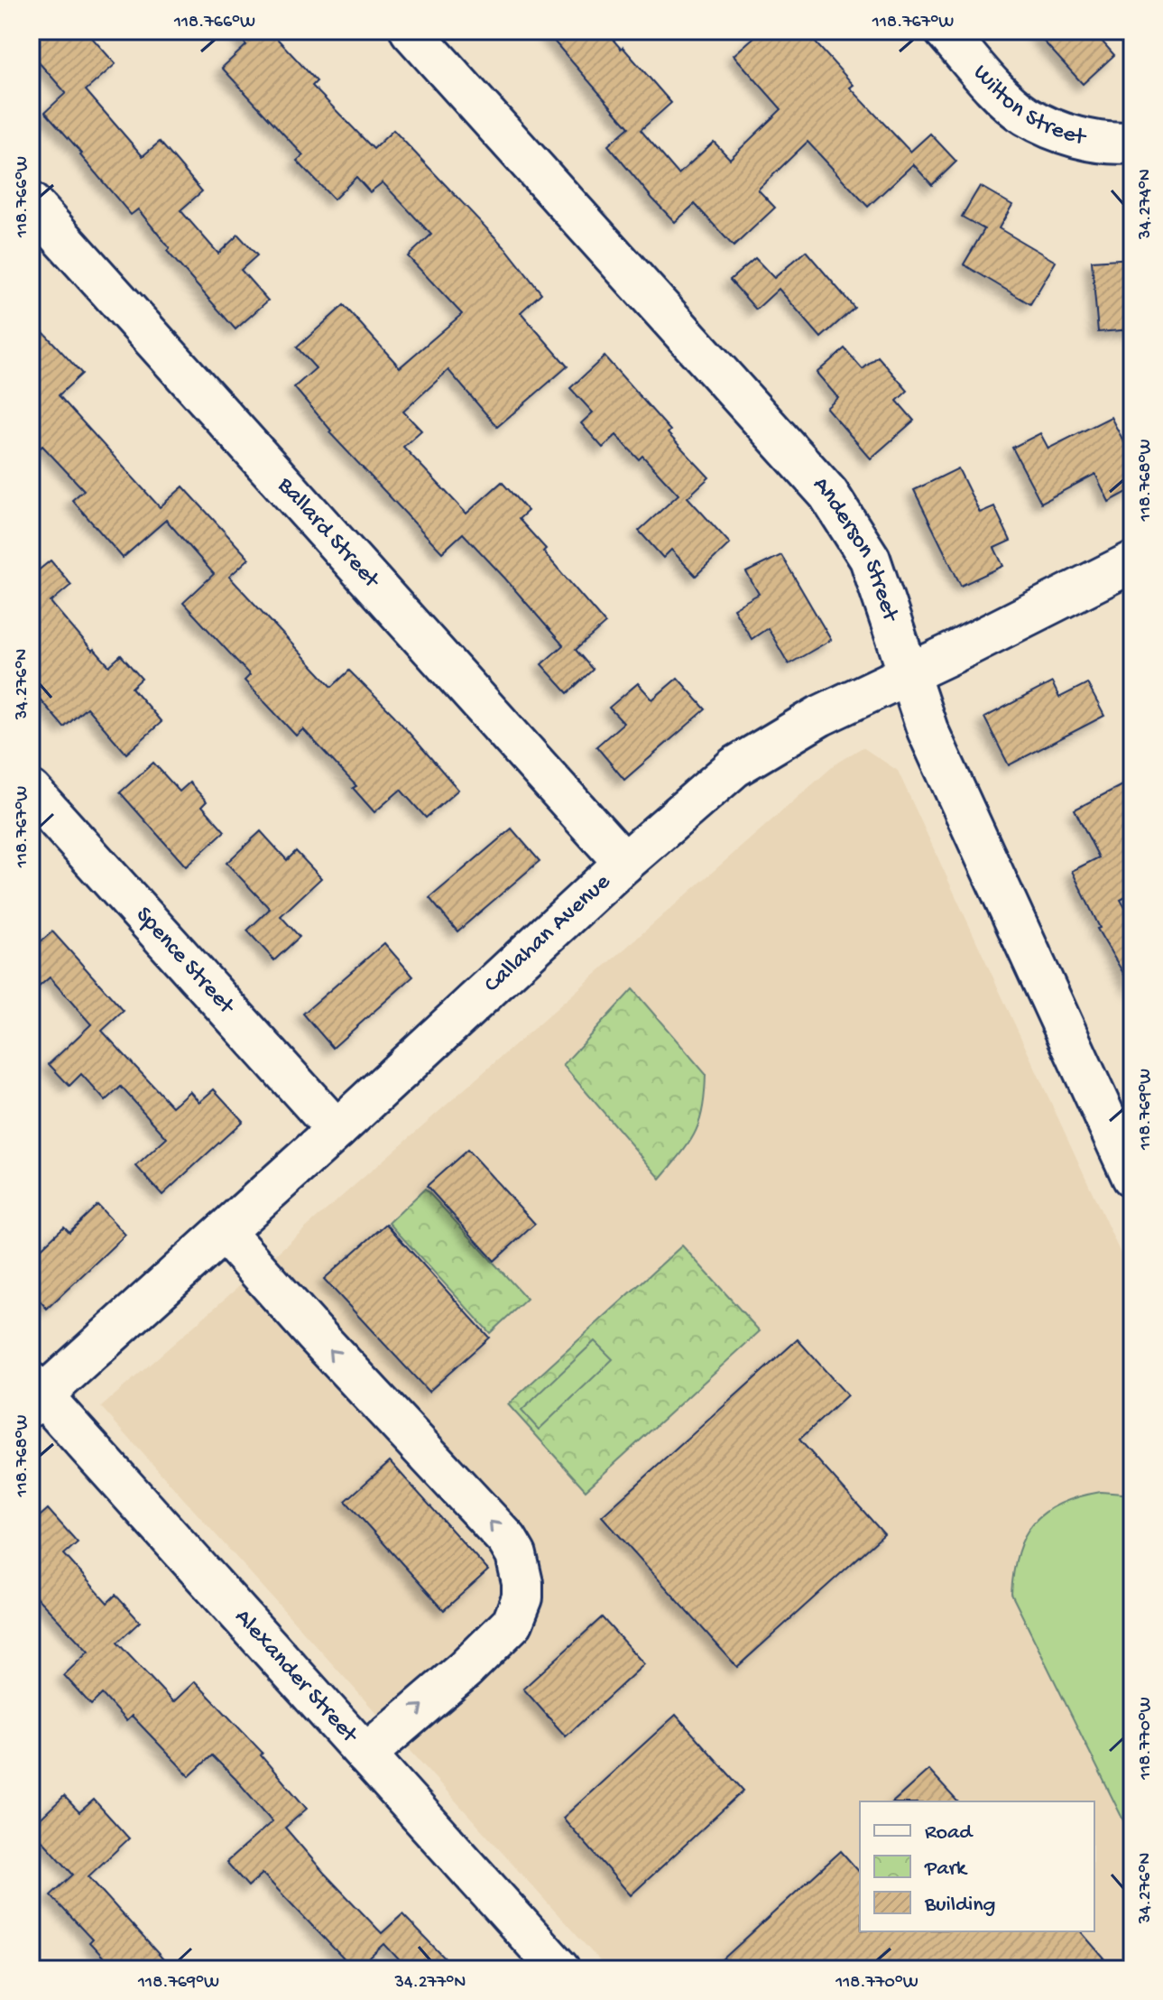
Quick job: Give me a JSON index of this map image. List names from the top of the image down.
{
  "streets": {
    "street": [
      "Wilton Street",
      "Ballard Street",
      "Anderson Street",
      "Callahan Avenue",
      "Spence Street",
      "Alexander Street"
    ]
  },
  "crossings": [
    ["Ballard Street", "Callahan Avenue"],
    ["Anderson Street", "Callahan Avenue"],
    ["Callahan Avenue", "Spence Street"],
    ["Callahan Avenue", "Alexander Street"]
  ],
  "legend": ["Road", "Park", "Building"],
  "coordinates": [
    "118.766°W",
    "118.767°W",
    "34.274°N",
    "118.768°W",
    "34.276°N",
    "118.769°W",
    "118.770°W",
    "34.277°N"
  ]
}
